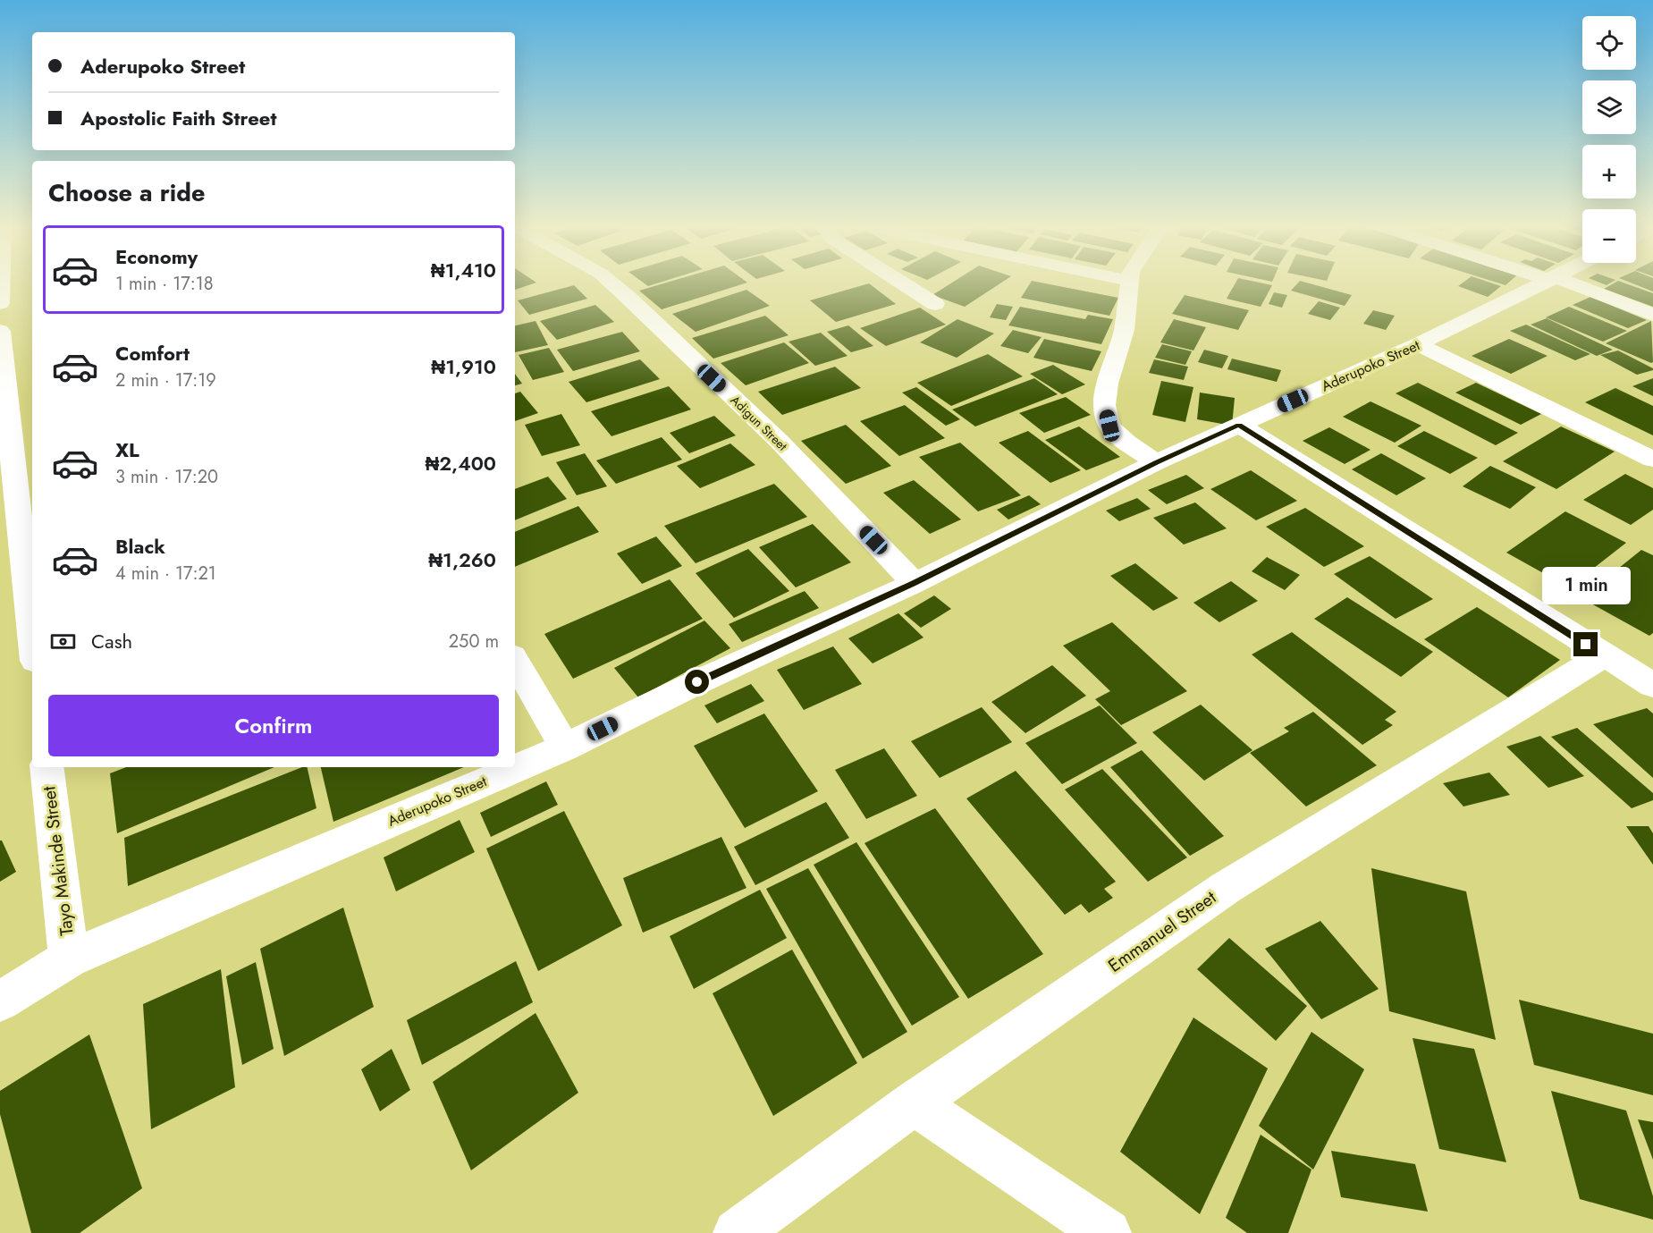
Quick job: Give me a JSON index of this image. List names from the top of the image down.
{
  "streets": {
    "street": [
      "Aderupoko Street",
      "Adigun Street",
      "Tayo Makinde Street",
      "Emmanuel Street"
    ]
  },
  "crossings": [
    ["Aderupoko Street", "Adigun Street"],
    ["Aderupoko Street", "Tayo Makinde Street"]
  ],
  "page": {
    "map_buttons": ["+", "−"],
    "banner": ["Aderupoko Street", "Apostolic Faith Street"],
    "heading": "Choose a ride",
    "list": [
      {
        "name": "Economy",
        "note": "1 min · 17:18",
        "value": "₦1,410"
      },
      {
        "name": "Comfort",
        "note": "2 min · 17:19",
        "value": "₦1,910"
      },
      {
        "name": "XL",
        "note": "3 min · 17:20",
        "value": "₦2,400"
      },
      {
        "name": "Black",
        "note": "4 min · 17:21",
        "value": "₦1,260"
      }
    ],
    "bubble": "1 min",
    "pay": ["Cash", "250 m"],
    "buttons": "Confirm"
  }
}
